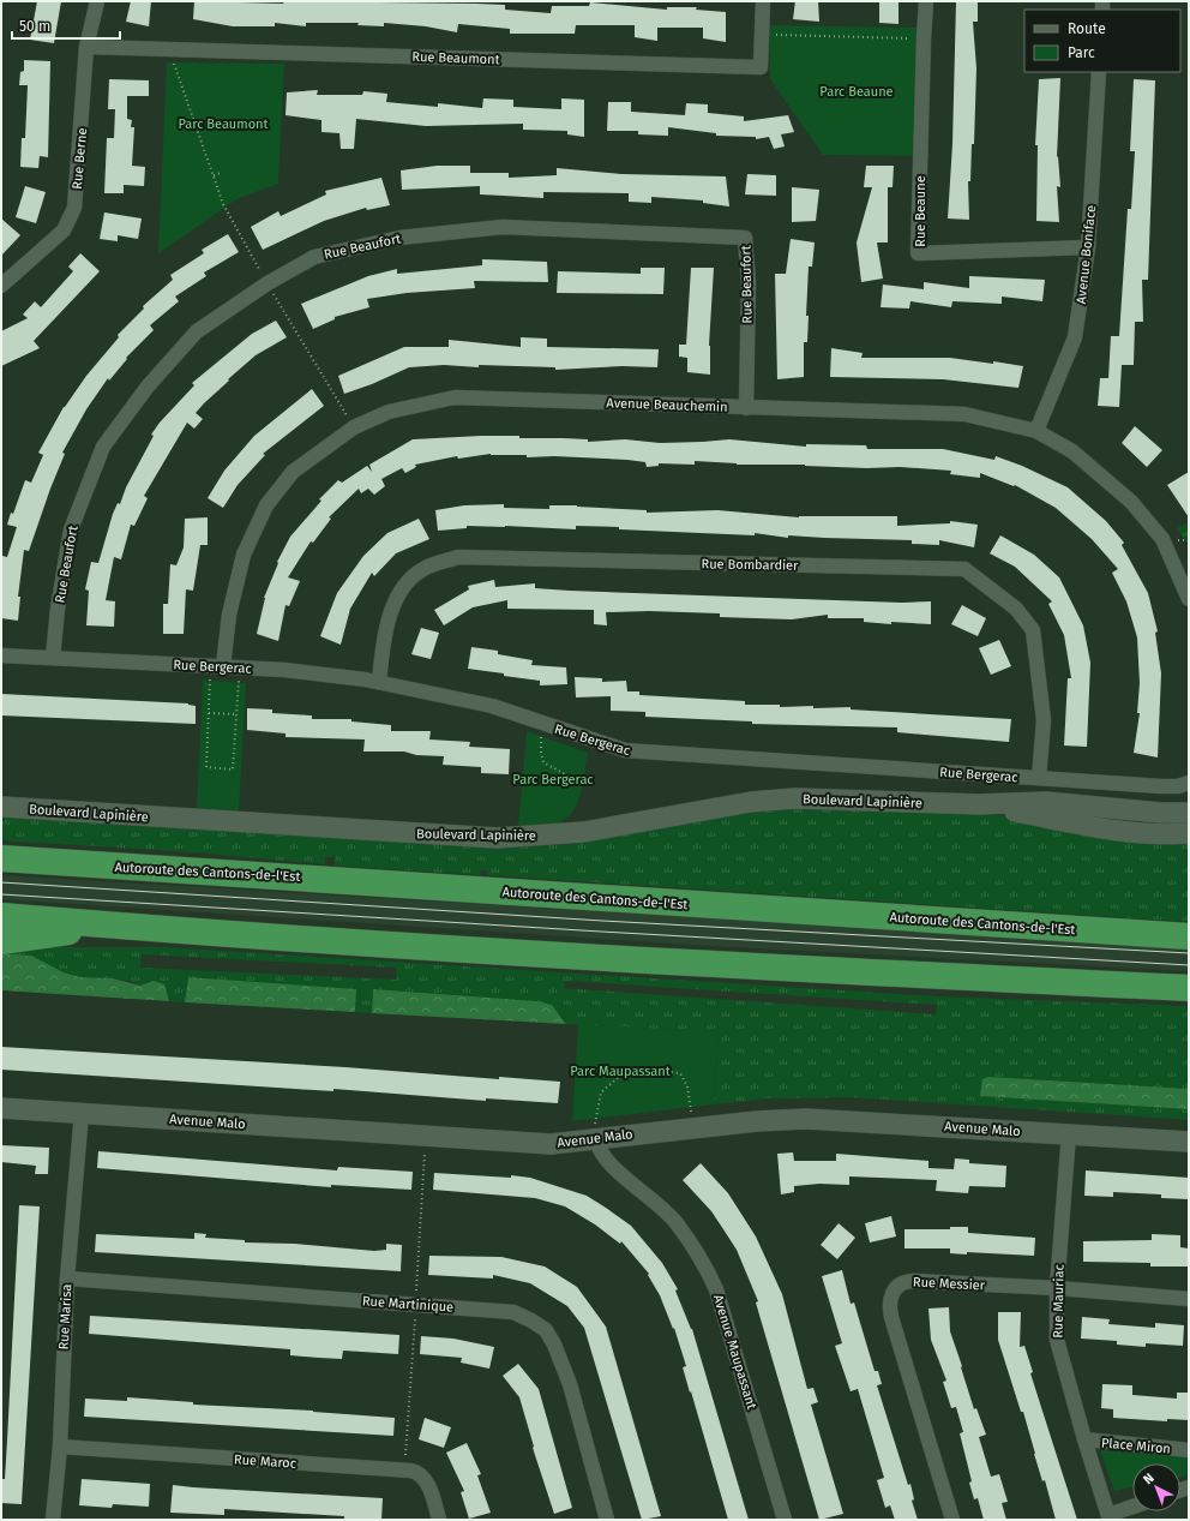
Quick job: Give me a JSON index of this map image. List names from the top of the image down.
{
  "streets": {
    "highway": ["Autoroute des Cantons-de-l'Est"],
    "main road": ["Boulevard Lapinière", "Avenue Malo"],
    "street": [
      "Rue Beaumont",
      "Rue Berne",
      "Rue Beaune",
      "Rue Beaufort",
      "Avenue Boniface",
      "Avenue Beauchemin",
      "Rue Bombardier",
      "Rue Bergerac",
      "Rue Messier",
      "Rue Mauriac",
      "Rue Martinique",
      "Rue Marisa",
      "Avenue Maupassant",
      "Place Miron",
      "Rue Maroc"
    ]
  },
  "crossings": [
    ["Rue Beaumont", "Rue Berne"],
    ["Rue Beaune", "Avenue Boniface"],
    ["Rue Beaufort", "Avenue Beauchemin"],
    ["Rue Beaufort", "Rue Bergerac"],
    ["Avenue Boniface", "Avenue Beauchemin"],
    ["Avenue Beauchemin", "Rue Bergerac"],
    ["Rue Bombardier", "Rue Bergerac"],
    ["Avenue Malo", "Rue Mauriac"],
    ["Avenue Malo", "Rue Marisa"],
    ["Avenue Malo", "Avenue Maupassant"],
    ["Rue Messier", "Rue Mauriac"],
    ["Rue Mauriac", "Place Miron"],
    ["Rue Martinique", "Rue Marisa"],
    ["Rue Marisa", "Rue Maroc"]
  ],
  "parks": [
    "Parc Beaune",
    "Parc Beaumont",
    "Parc Bergerac",
    "Parc Maupassant"
  ],
  "legend": ["Route", "Parc"],
  "scale_bar": "50 m",
  "north": "top left"
}
